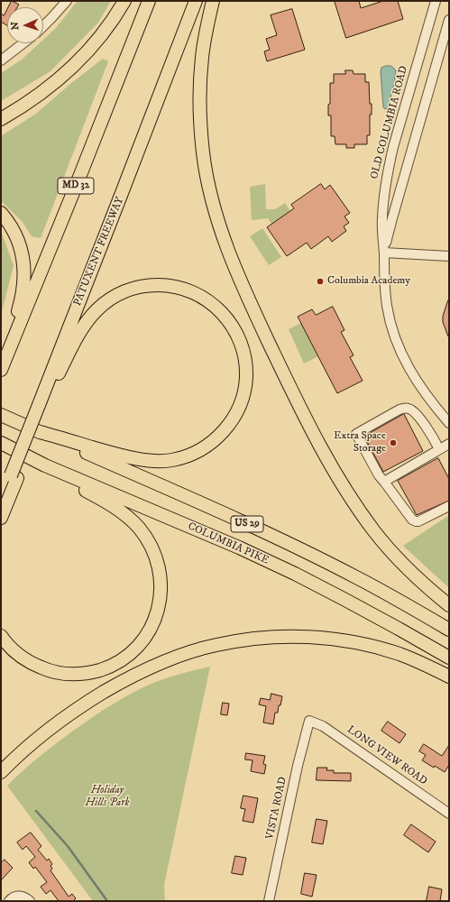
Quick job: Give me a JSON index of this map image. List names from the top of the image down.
{
  "streets": {
    "highway": [
      "MD 32",
      "PATUXENT FREEWAY",
      "US 29",
      "COLUMBIA PIKE"
    ],
    "street": ["OLD COLUMBIA ROAD", "LONG VIEW ROAD", "VISTA ROAD"]
  },
  "crossings": [
    ["LONG VIEW ROAD", "VISTA ROAD"]
  ],
  "parks": ["Holiday Hills Park"],
  "places": ["Columbia Academy", "Extra Space Storage"],
  "north": "left"
}
